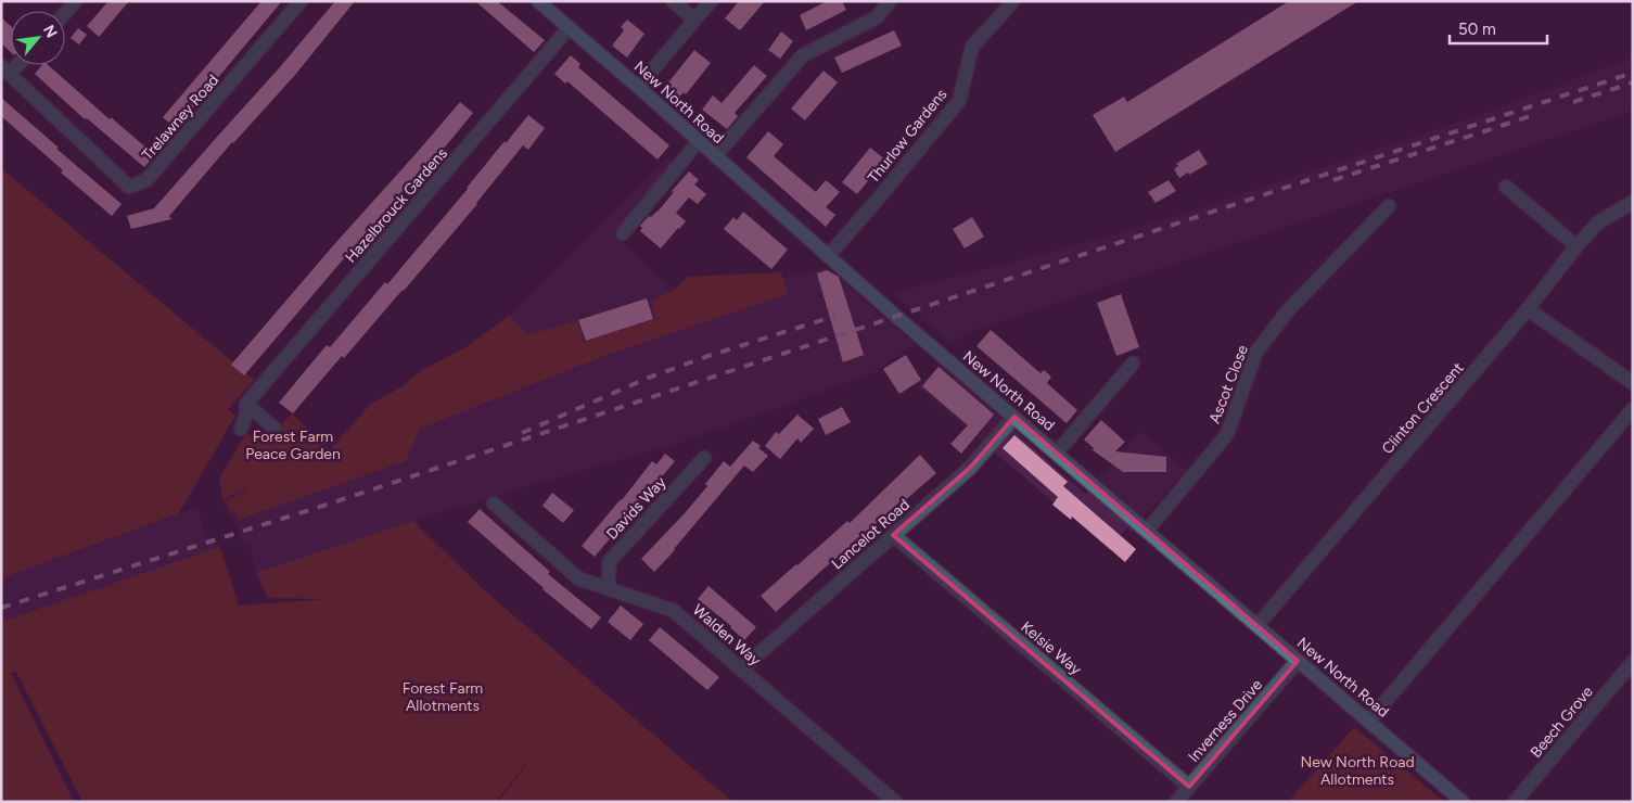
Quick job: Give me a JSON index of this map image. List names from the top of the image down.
{
  "streets": {
    "street": [
      "New North Road",
      "Trelawney Road",
      "Thurlow Gardens",
      "Hazelbrouck Gardens",
      "Ascot Close",
      "Clinton Crescent",
      "Davids Way",
      "Lancelot Road",
      "Walden Way",
      "Kelsie Way",
      "Inverness Drive",
      "Beech Grove"
    ]
  },
  "crossings": [
    ["New North Road", "Thurlow Gardens"],
    ["New North Road", "Hazelbrouck Gardens"],
    ["New North Road", "Ascot Close"],
    ["New North Road", "Clinton Crescent"],
    ["New North Road", "Lancelot Road"],
    ["New North Road", "Inverness Drive"],
    ["Davids Way", "Walden Way"],
    ["Lancelot Road", "Walden Way"],
    ["Lancelot Road", "Kelsie Way"],
    ["Kelsie Way", "Inverness Drive"]
  ],
  "parks": ["Forest Farm Peace Garden", "Forest Farm Allotments", "New North Road Allotments"],
  "scale_bar": "50 m",
  "north": "top right"
}
